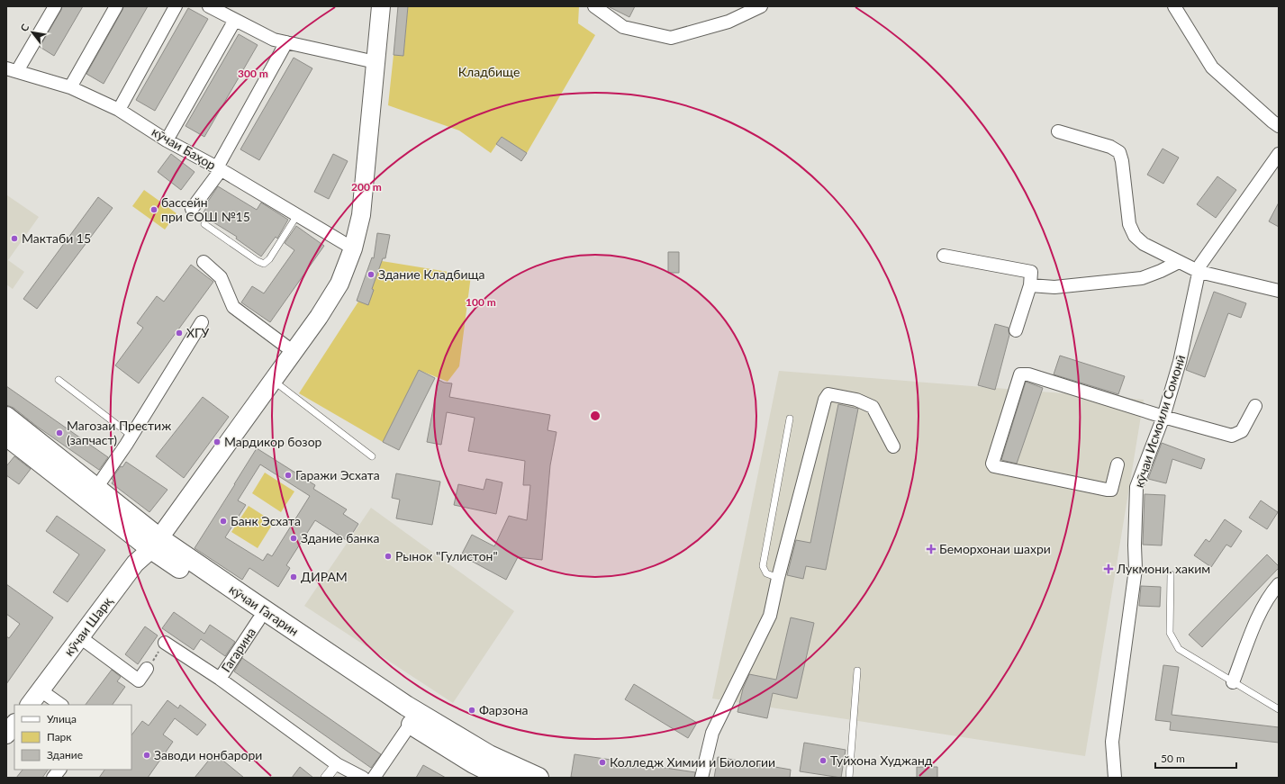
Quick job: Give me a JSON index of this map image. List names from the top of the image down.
{
  "streets": {
    "highway": ["кӯчаи Гагарин"],
    "main road": ["кӯчаи Шарқ"],
    "street": ["кӯчаи Баҳор", "кӯчаи Исмоили Сомонӣ", "Гагарина"]
  },
  "crossings": [
    ["кӯчаи Баҳор", "кӯчаи Шарқ"],
    ["кӯчаи Гагарин", "кӯчаи Шарқ"],
    ["кӯчаи Гагарин", "Гагарина"]
  ],
  "parks": ["Кладбище"],
  "places": {
    "other": [
      "бассейн при СОШ №15",
      "Мактаби 15",
      "Здание Кладбища",
      "ХГУ",
      "Магозаи Престиж (запчаст)",
      "Мардикор бозор",
      "Гаражи Эсхата",
      "Банк Эсхата",
      "Здание банка",
      "Рынок \"Гулистон\"",
      "ДИРАМ",
      "Фарзона",
      "Заводи нонбарори",
      "Туйхона Худжанд",
      "Колледж Химии и Биологии"
    ],
    "health": ["Беморхонаи шахри", "Лукмони. хаким"]
  },
  "legend": ["Улица", "Парк", "Здание"],
  "scale_bar": "50 m",
  "north": "top left",
  "rings": ["300 m", "200 m", "100 m"]
}
